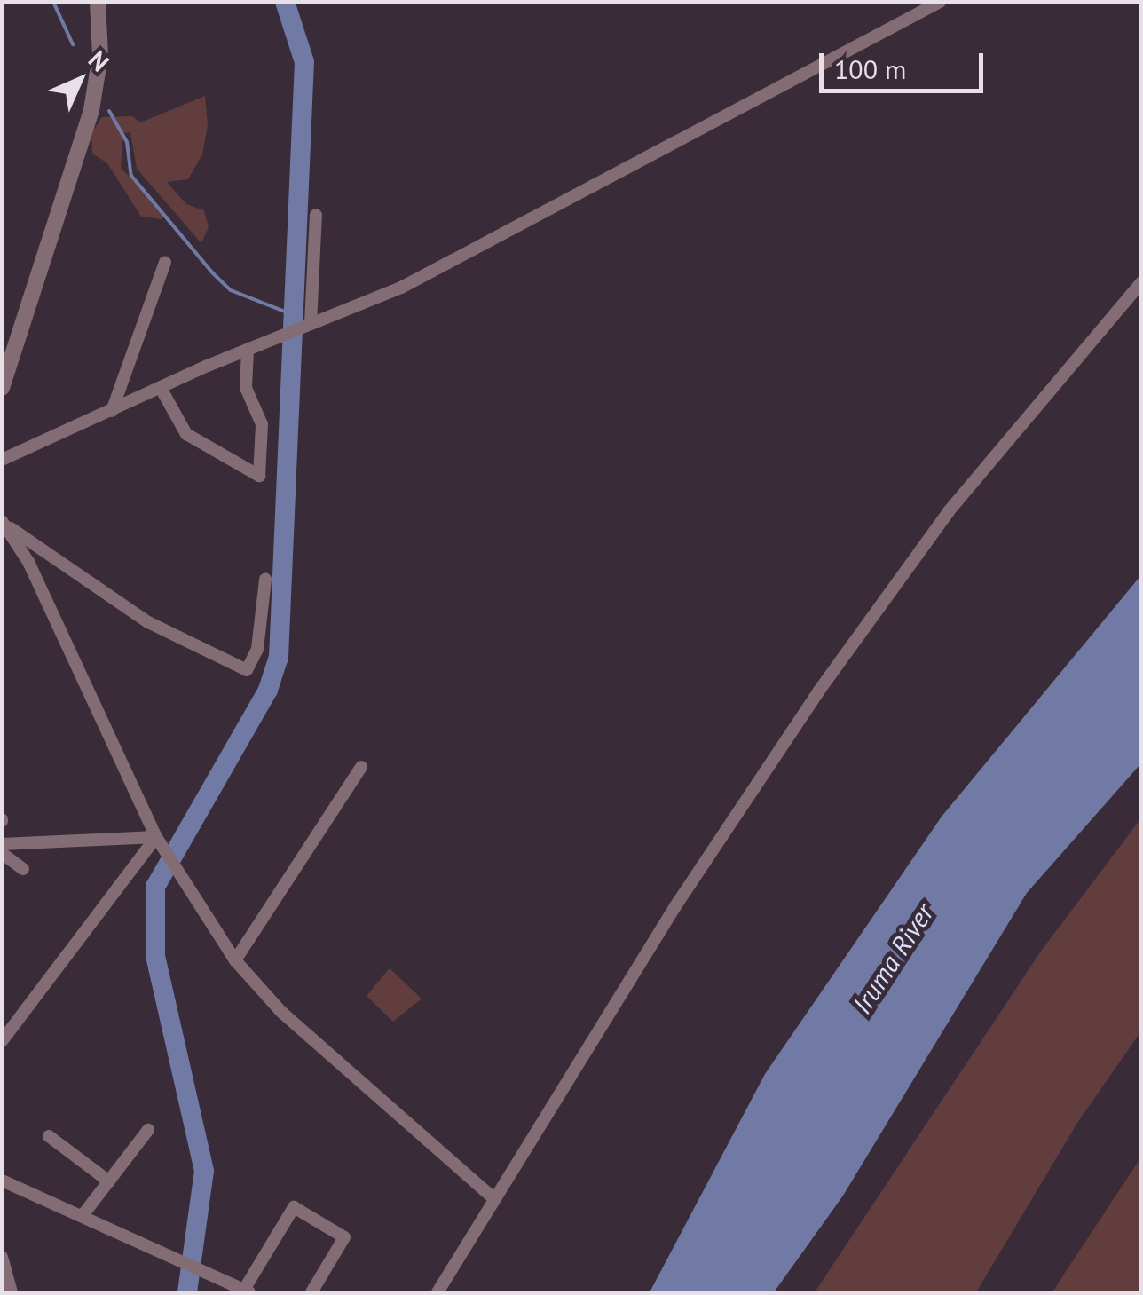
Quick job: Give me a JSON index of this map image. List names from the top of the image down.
{
  "water": ["Iruma River"],
  "scale_bar": "100 m",
  "north": "top right"
}
